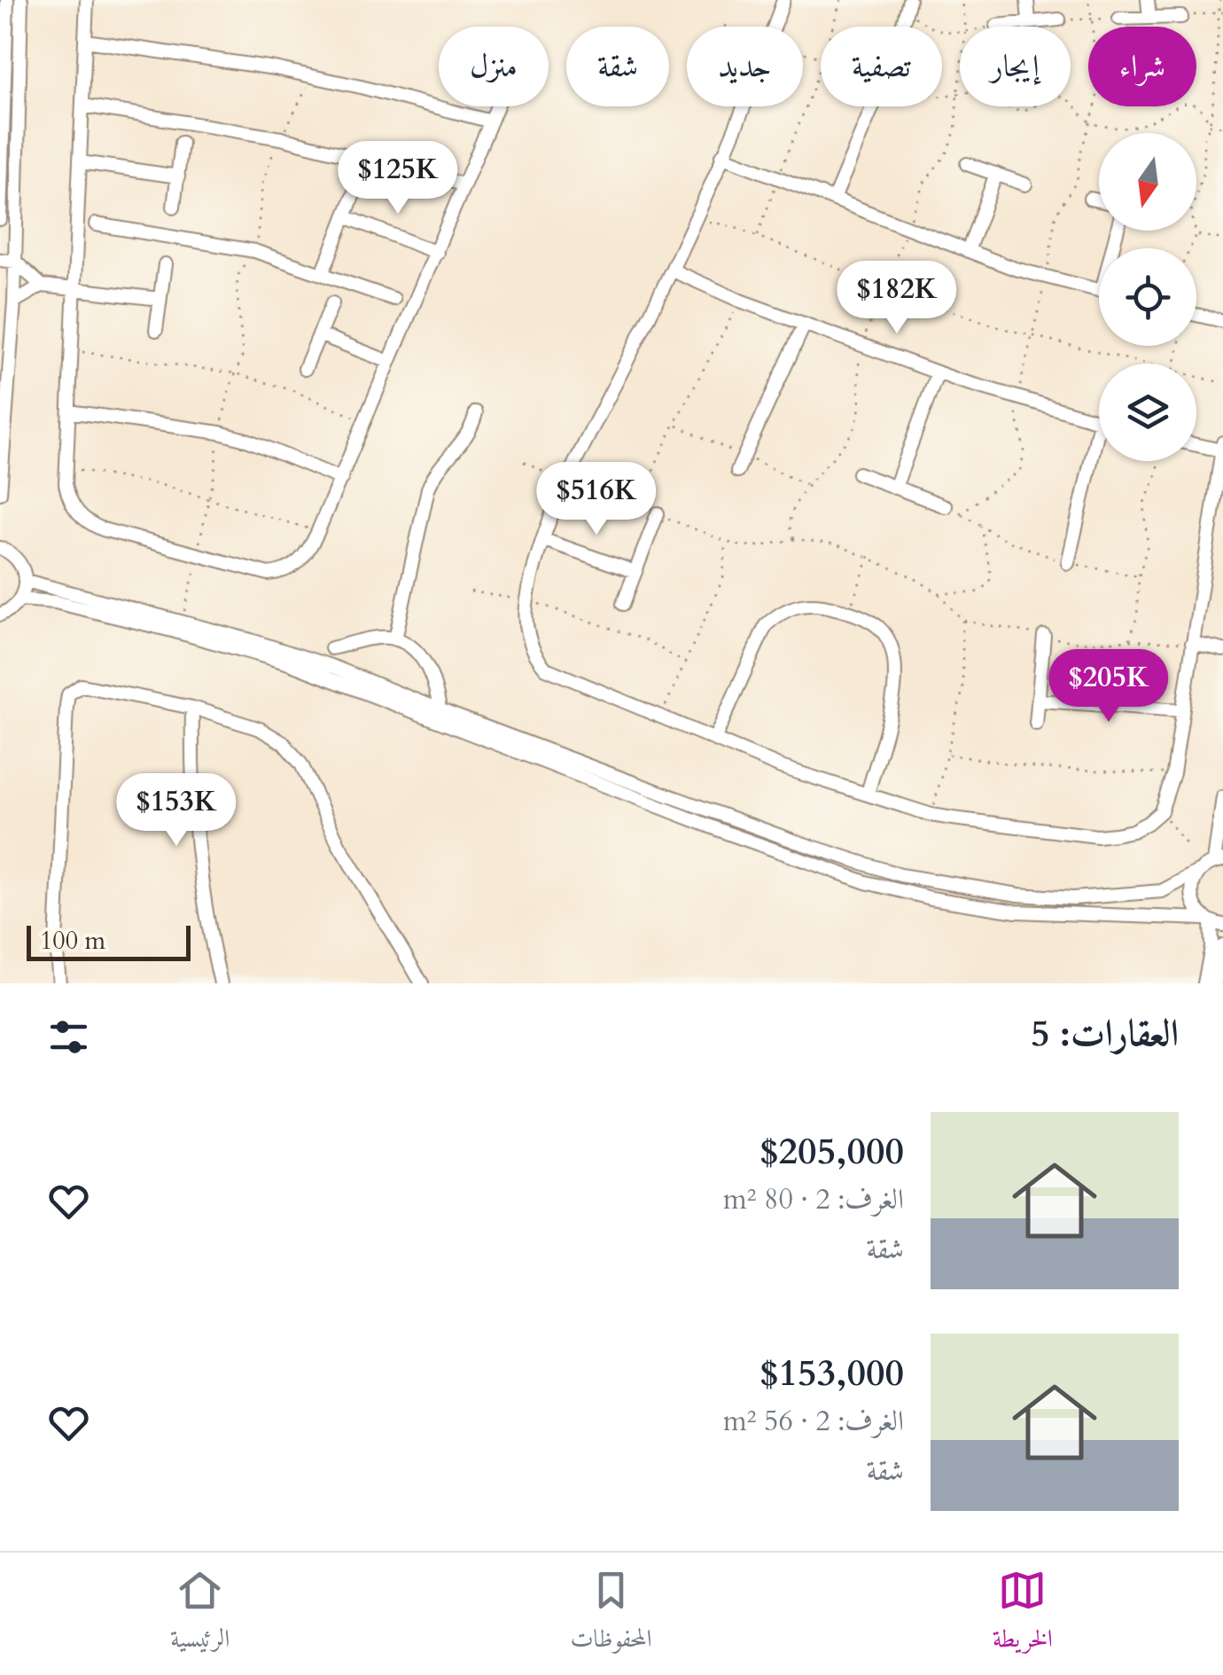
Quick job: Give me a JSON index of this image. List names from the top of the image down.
{
  "scale_bar": "100 m",
  "north": "bottom",
  "page": {
    "chip": [
      "شراء",
      "إيجار",
      "تصفية",
      "جديد",
      "شقة",
      "منزل"
    ],
    "price": [
      "$125K",
      "$182K",
      "$516K",
      "$205K",
      "$153K"
    ],
    "scale": "100 m",
    "heading": "العقارات: 5",
    "list": [
      {
        "name": "$205,000",
        "note": "الغرف: 2 · 80 m² · شقة"
      },
      {
        "name": "$153,000",
        "note": "الغرف: 2 · 56 m² · شقة"
      }
    ],
    "tabs": ["الخريطة", "المحفوظات", "الرئيسية"]
  }
}
